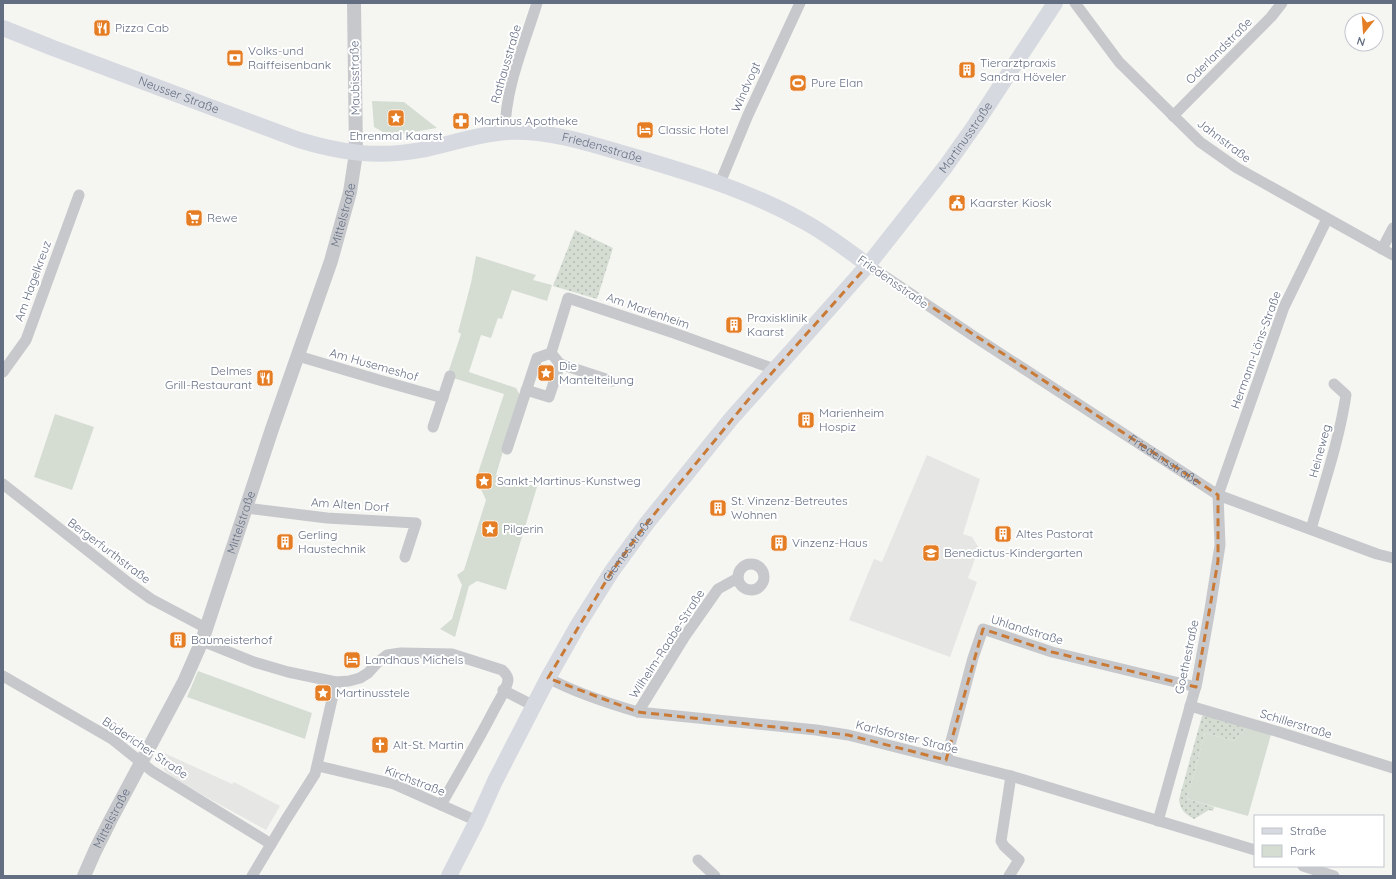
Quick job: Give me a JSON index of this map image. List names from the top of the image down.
{
  "streets": {
    "main road": [
      "Neusser Straße",
      "Martinusstraße",
      "Friedensstraße",
      "Giemesstraße"
    ],
    "street": [
      "Oderlandstraße",
      "Rathausstraße",
      "Maubisstraße",
      "Windvogt",
      "Jahnstraße",
      "Mittelstraße",
      "Am Hagelkreuz",
      "Am Marienheim",
      "Hermann-Löns-Straße",
      "Am Husemeshof",
      "Heineweg",
      "Am Alten Dorf",
      "Bergerfurthstraße",
      "Uhlandstraße",
      "Wilhelm-Raabe-Straße",
      "Goethestraße",
      "Schillerstraße",
      "Karlsforster Straße",
      "Büdericher Straße",
      "Kirchstraße"
    ]
  },
  "crossings": [
    ["Oderlandstraße", "Jahnstraße"],
    ["Rathausstraße", "Friedensstraße"],
    ["Maubisstraße", "Neusser Straße"],
    ["Maubisstraße", "Friedensstraße"],
    ["Maubisstraße", "Mittelstraße"],
    ["Windvogt", "Friedensstraße"],
    ["Neusser Straße", "Friedensstraße"],
    ["Neusser Straße", "Mittelstraße"],
    ["Martinusstraße", "Friedensstraße"],
    ["Martinusstraße", "Giemesstraße"],
    ["Jahnstraße", "Hermann-Löns-Straße"],
    ["Friedensstraße", "Mittelstraße"],
    ["Friedensstraße", "Hermann-Löns-Straße"],
    ["Friedensstraße", "Heineweg"],
    ["Friedensstraße", "Giemesstraße"],
    ["Friedensstraße", "Goethestraße"],
    ["Mittelstraße", "Am Husemeshof"],
    ["Mittelstraße", "Am Alten Dorf"],
    ["Mittelstraße", "Bergerfurthstraße"],
    ["Mittelstraße", "Büdericher Straße"],
    ["Am Marienheim", "Giemesstraße"],
    ["Hermann-Löns-Straße", "Goethestraße"],
    ["Giemesstraße", "Karlsforster Straße"],
    ["Giemesstraße", "Kirchstraße"],
    ["Uhlandstraße", "Goethestraße"],
    ["Uhlandstraße", "Karlsforster Straße"],
    ["Wilhelm-Raabe-Straße", "Karlsforster Straße"],
    ["Goethestraße", "Schillerstraße"],
    ["Goethestraße", "Karlsforster Straße"]
  ],
  "places": {
    "restaurant": ["Pizza Cab", "Delmes Grill-Restaurant"],
    "bank": ["Volks-und Raiffeisenbank"],
    "building": [
      "Tierarztpraxis Sandra Höveler",
      "Praxisklinik Kaarst",
      "Marienheim Hospiz",
      "St. Vinzenz-Betreutes Wohnen",
      "Altes Pastorat",
      "Gerling Haustechnik",
      "Vinzenz-Haus",
      "Baumeisterhof"
    ],
    "sports": ["Pure Elan"],
    "place": [
      "Ehrenmal Kaarst",
      "Die Mantelteilung",
      "Sankt-Martinus-Kunstweg",
      "Pilgerin",
      "Martinusstele"
    ],
    "pharmacy": ["Martinus Apotheke"],
    "hotel": ["Classic Hotel", "Landhaus Michels"],
    "public building": ["Kaarster Kiosk"],
    "supermarket": ["Rewe"],
    "school or university": ["Benedictus-Kindergarten"],
    "church": ["Alt-St. Martin"]
  },
  "legend": ["Straße", "Park"],
  "north": "bottom"
}
